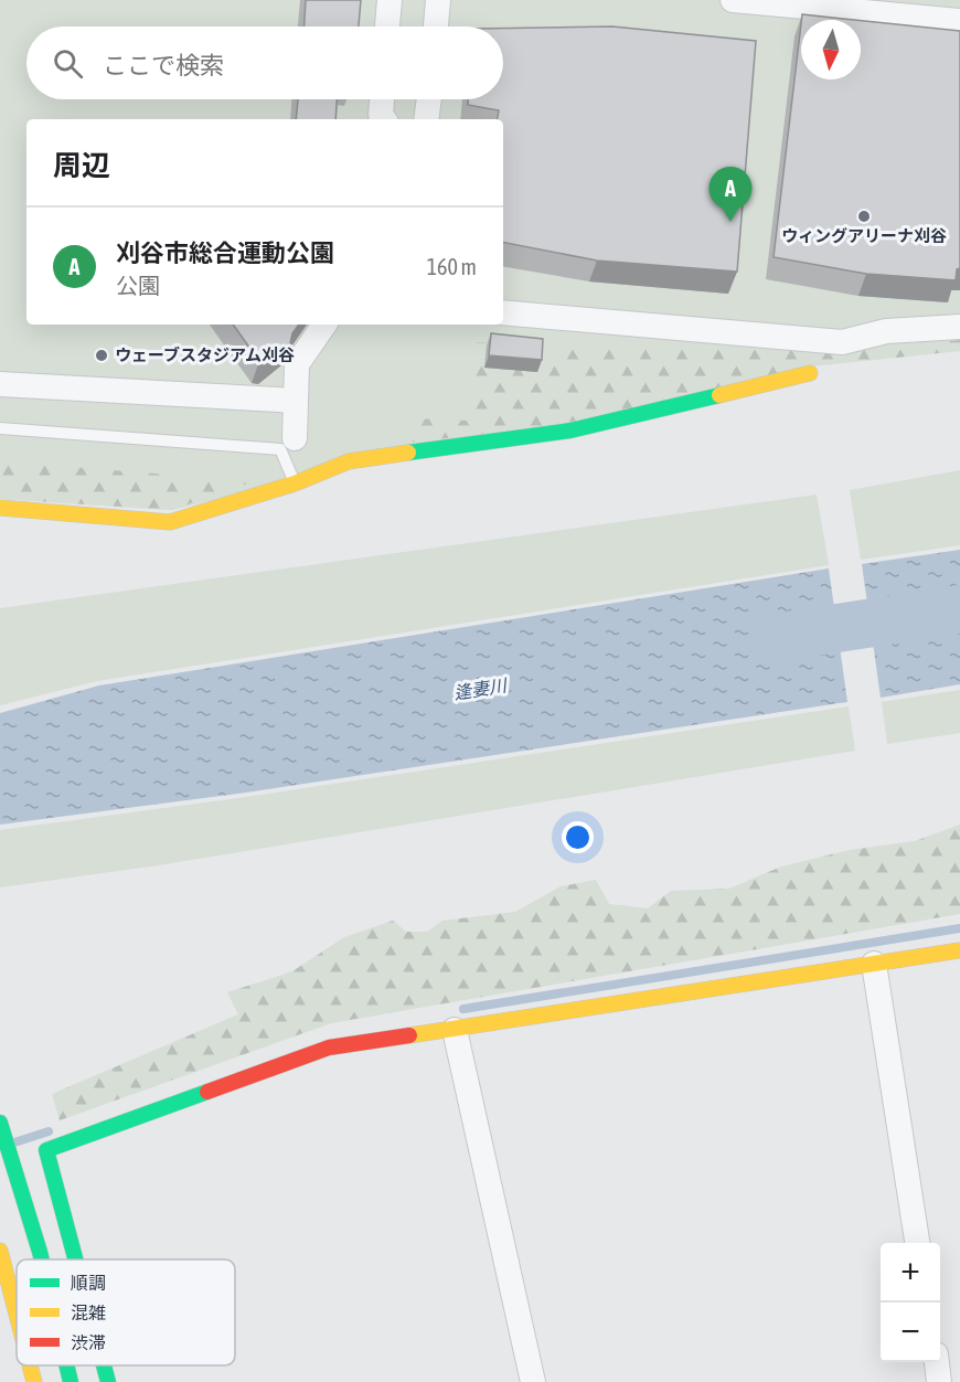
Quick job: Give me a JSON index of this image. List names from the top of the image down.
{
  "water": ["逢妻川"],
  "places": ["ウィングアリーナ刈谷", "ウェーブスタジアム刈谷"],
  "legend": ["順調", "混雑", "渋滞"],
  "north": "bottom",
  "page": {
    "search": "ここで検索",
    "heading": "周辺",
    "pins": "A",
    "list": [
      {
        "mark": "A",
        "name": "刈谷市総合運動公園",
        "note": "公園",
        "value": "160 m"
      }
    ],
    "map_buttons": ["+", "−"]
  }
}
